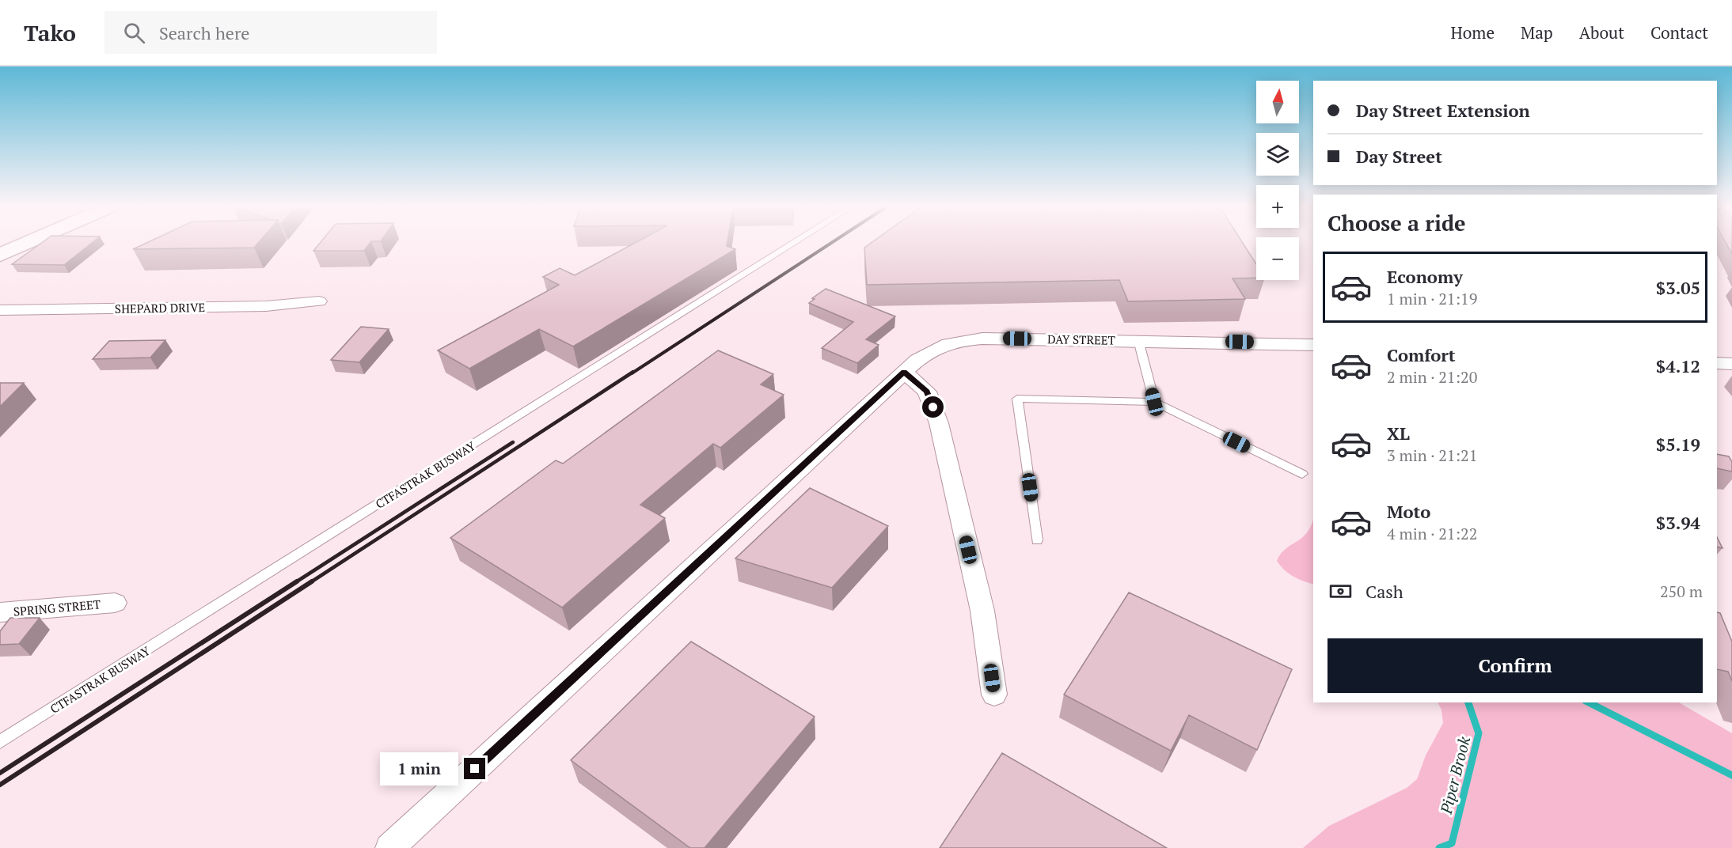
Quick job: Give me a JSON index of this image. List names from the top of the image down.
{
  "streets": {
    "street": ["SHEPARD DRIVE", "DAY STREET", "SPRING STREET"],
    "lane": ["CTFASTRAK BUSWAY"]
  },
  "water": ["Piper Brook"],
  "north": "top",
  "page": {
    "header": "Tako",
    "search": "Search here",
    "nav": [
      "Home",
      "Map",
      "About",
      "Contact"
    ],
    "map_buttons": ["+", "−"],
    "banner": ["Day Street Extension", "Day Street"],
    "heading": "Choose a ride",
    "list": [
      {
        "name": "Economy",
        "note": "1 min · 21:19",
        "value": "$3.05"
      },
      {
        "name": "Comfort",
        "note": "2 min · 21:20",
        "value": "$4.12"
      },
      {
        "name": "XL",
        "note": "3 min · 21:21",
        "value": "$5.19"
      },
      {
        "name": "Moto",
        "note": "4 min · 21:22",
        "value": "$3.94"
      }
    ],
    "pay": ["Cash", "250 m"],
    "buttons": "Confirm",
    "bubble": "1 min"
  }
}
